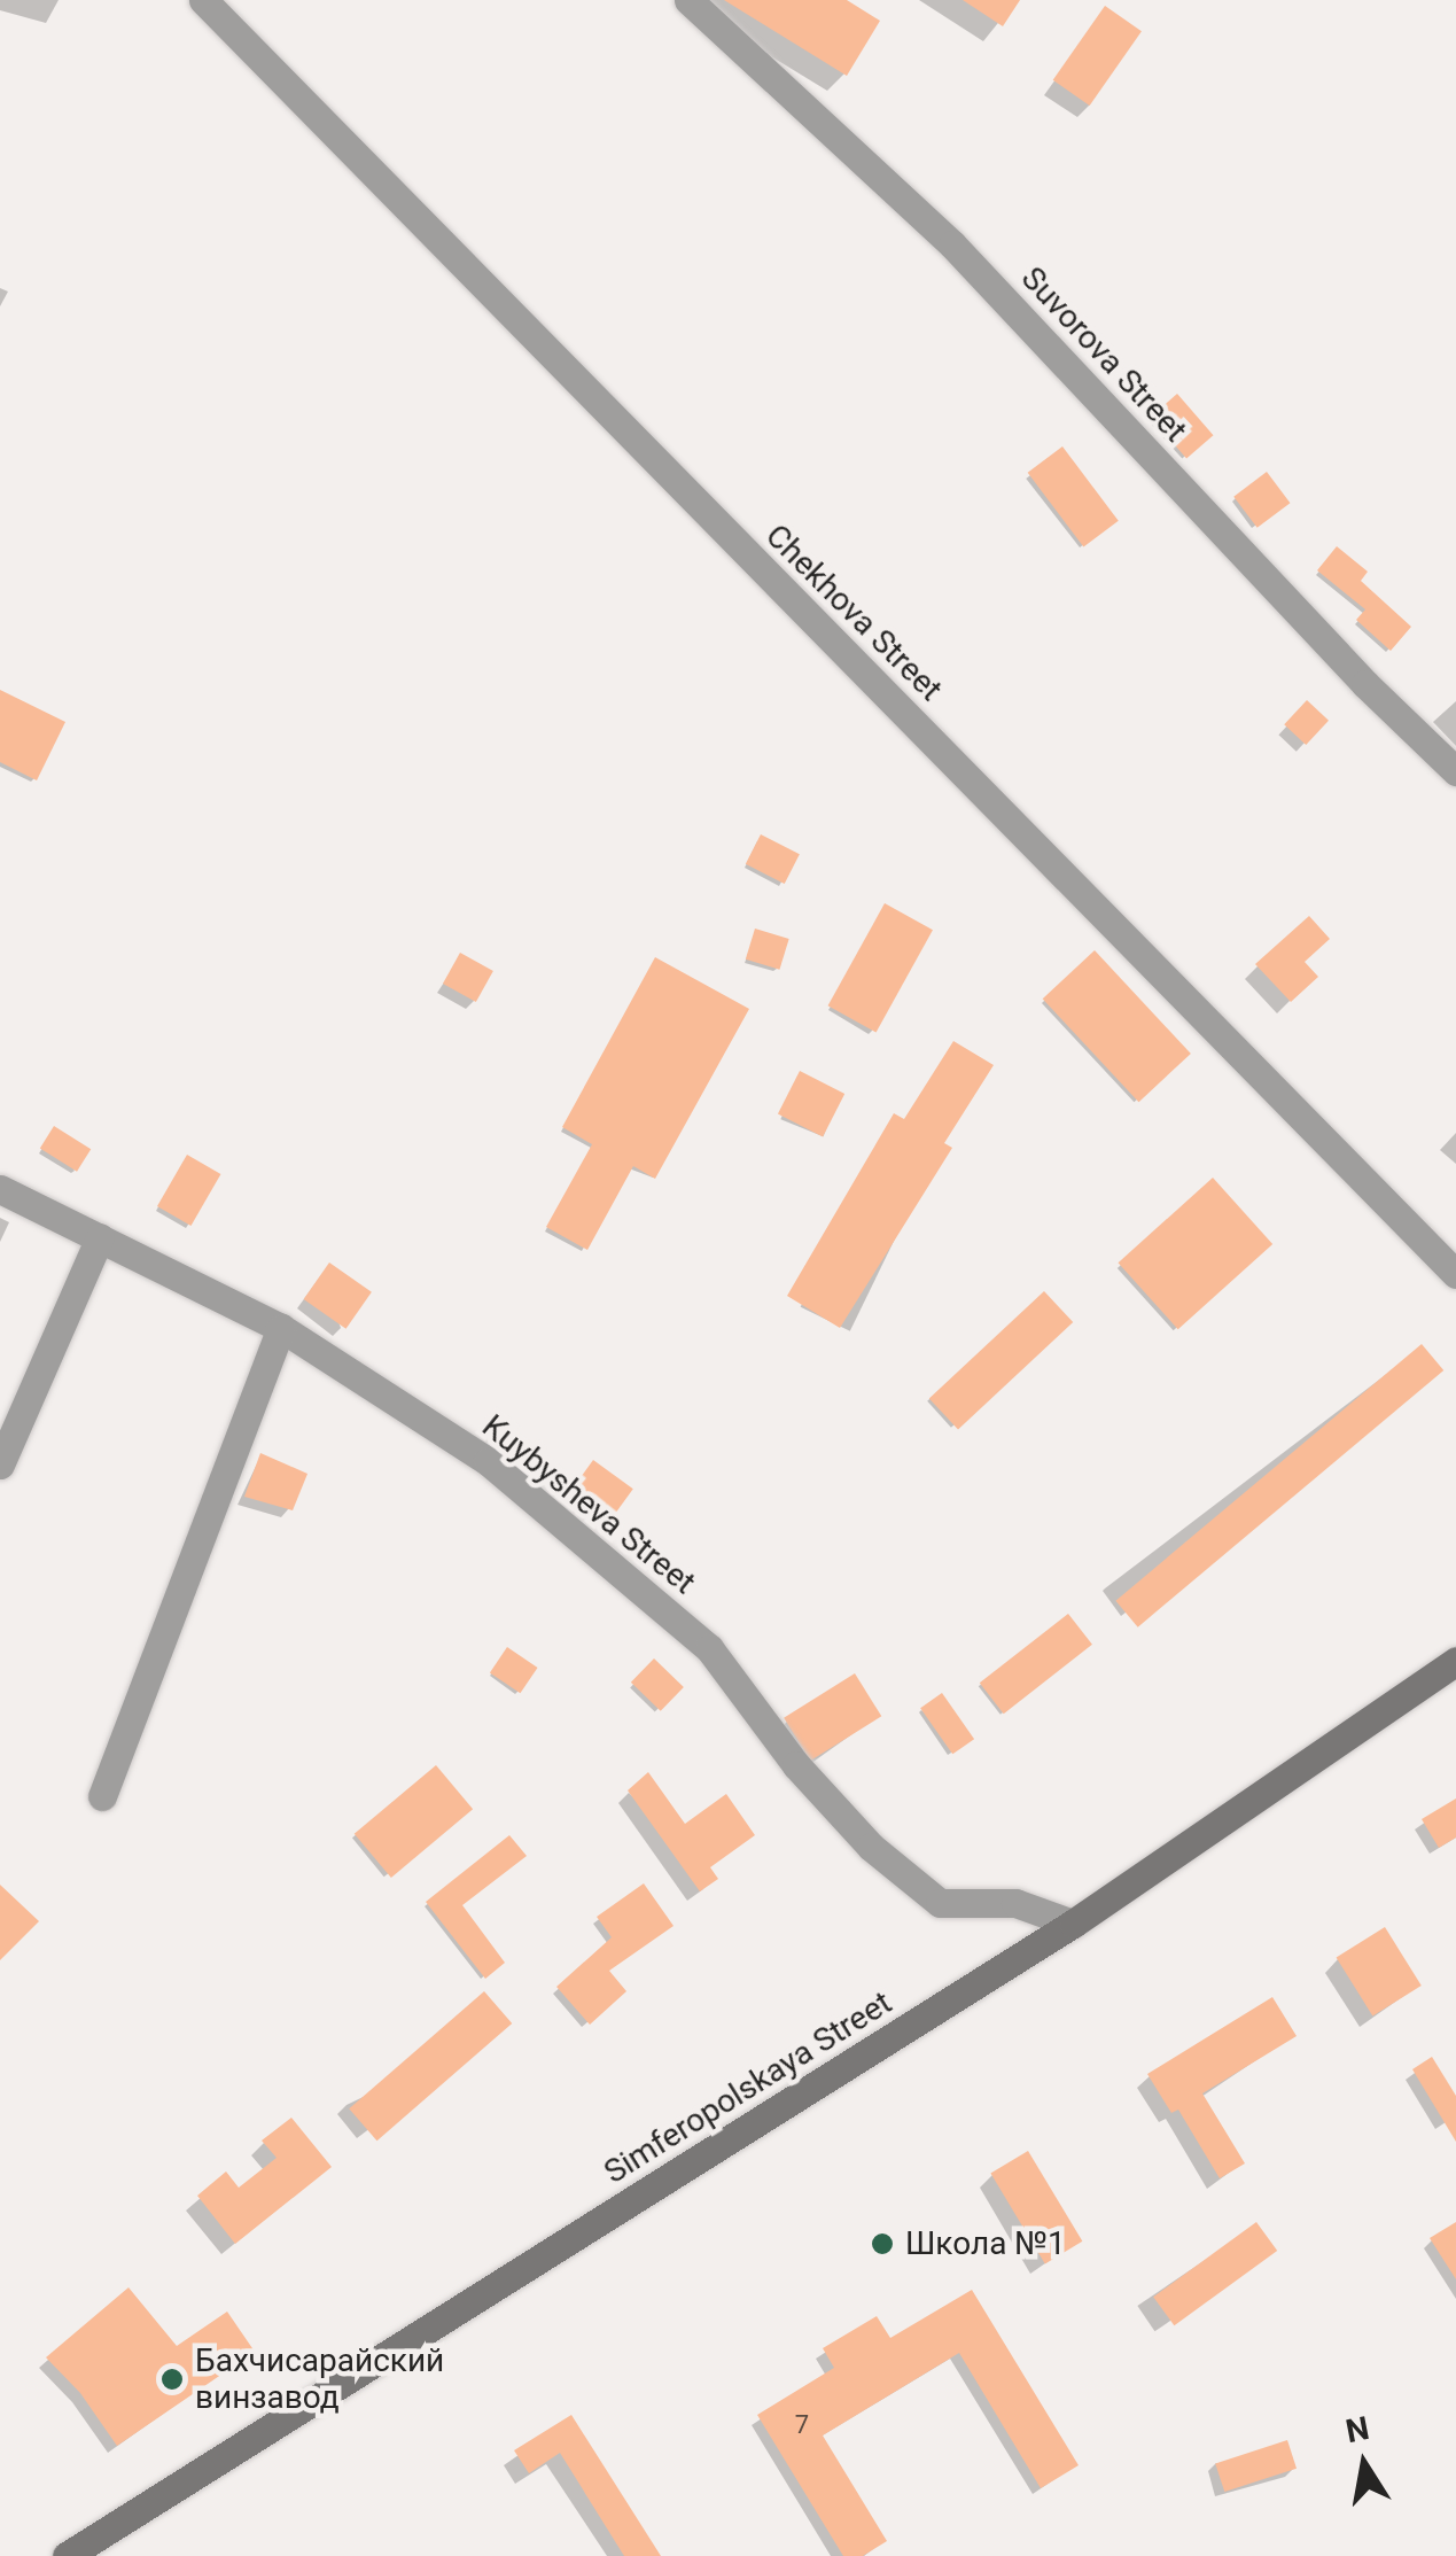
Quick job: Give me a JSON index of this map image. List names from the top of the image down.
{
  "streets": {
    "main road": ["Simferopolskaya Street"],
    "street": ["Suvorova Street", "Chekhova Street", "Kuybysheva Street"]
  },
  "crossings": [
    ["Kuybysheva Street", "Simferopolskaya Street"]
  ],
  "places": ["Школа №1", "Бахчисарайский винзавод"],
  "house_numbers": ["7"],
  "north": "top"
}
